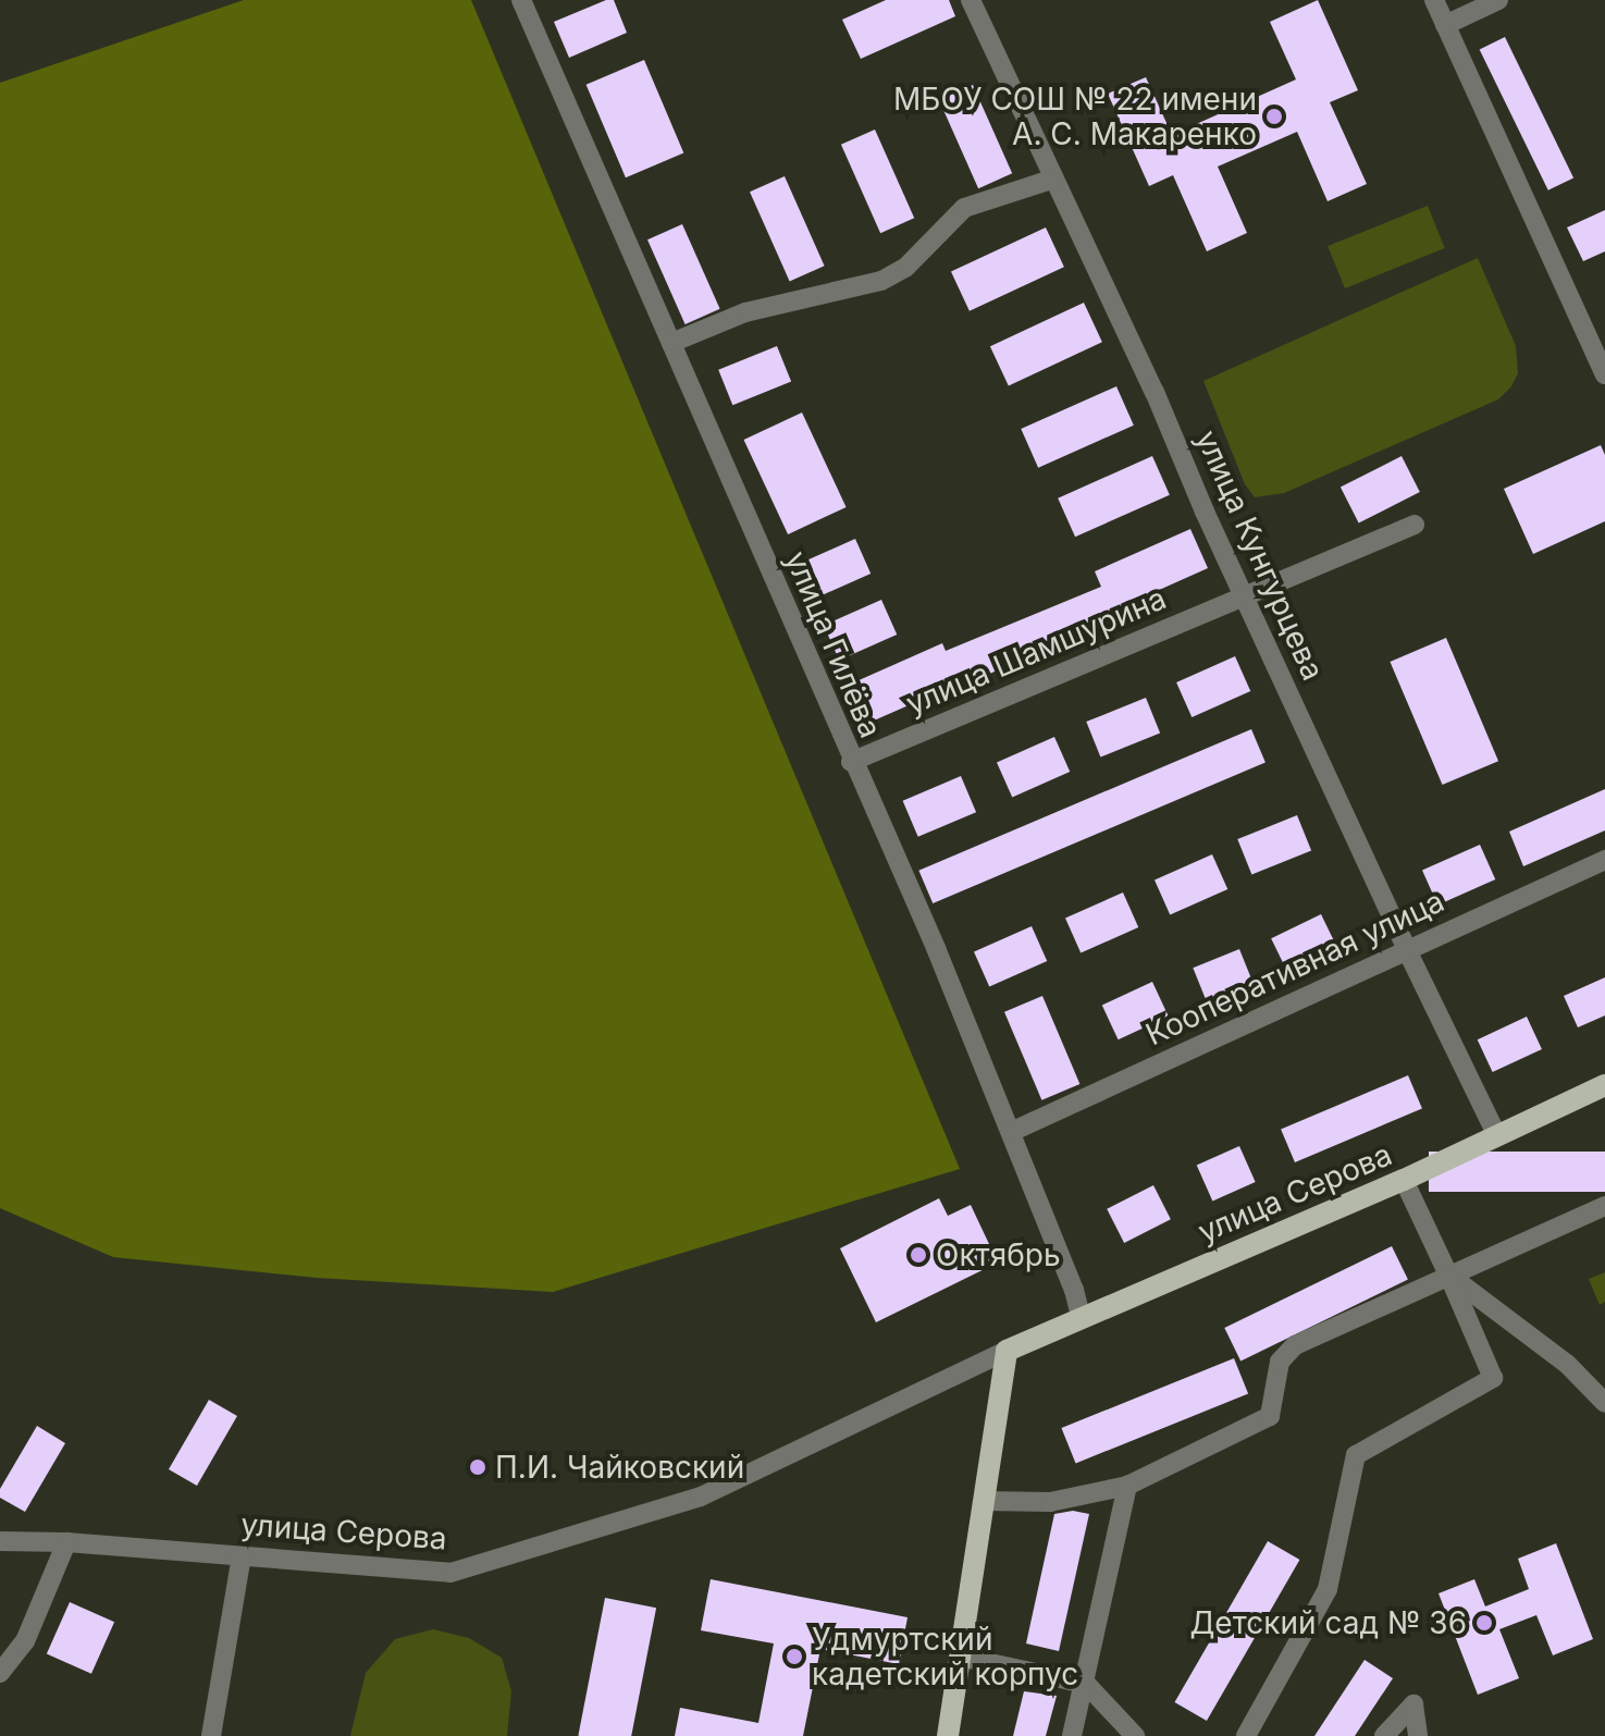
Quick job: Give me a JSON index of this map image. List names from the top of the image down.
{
  "streets": {
    "main road": ["улица Серова"],
    "street": [
      "улица Кунгурцева",
      "улица Гилёва",
      "улица Шамшурина",
      "Кооперативная улица"
    ]
  },
  "crossings": [
    ["улица Кунгурцева", "улица Шамшурина"],
    ["улица Кунгурцева", "Кооперативная улица"],
    ["улица Кунгурцева", "улица Серова"],
    ["улица Гилёва", "улица Шамшурина"],
    ["улица Гилёва", "Кооперативная улица"],
    ["улица Гилёва", "улица Серова"]
  ],
  "places": [
    "МБОУ СОШ № 22 имени А. С. Макаренко",
    "Октябрь",
    "П.И. Чайковский",
    "Детский сад № 36",
    "Удмуртский кадетский корпус"
  ]
}
